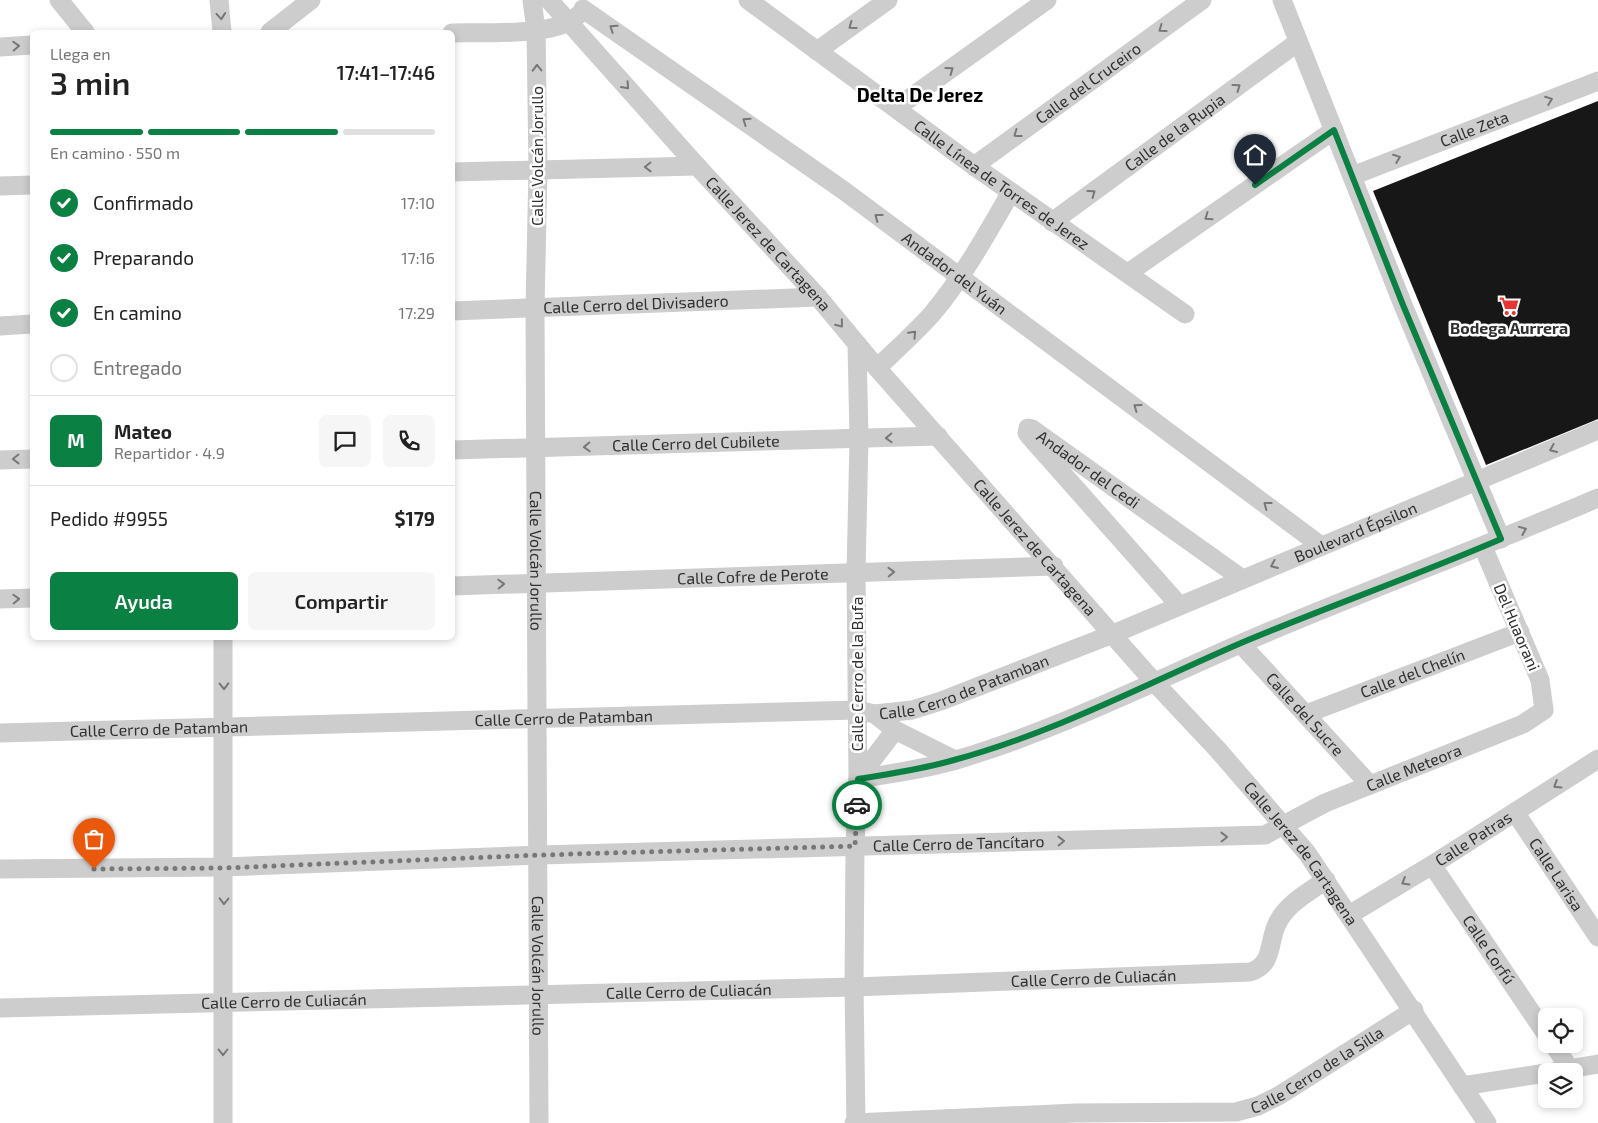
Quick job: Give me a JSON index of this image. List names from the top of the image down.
{
  "streets": {
    "street": [
      "Calle del Cruceiro",
      "Calle Zeta",
      "Calle de la Rupia",
      "Calle Volcán Jorullo",
      "Calle Línea de Torres de Jerez",
      "Calle Jerez de Cartagena",
      "Andador del Yuán",
      "Calle Cerro del Divisadero",
      "Calle Cerro del Cubilete",
      "Andador del Cedi",
      "Boulevard Épsilon",
      "Calle Cofre de Perote",
      "Del Huaorani",
      "Calle del Chelín",
      "Calle Cerro de la Bufa",
      "Calle Cerro de Patamban",
      "Calle del Sucre",
      "Calle Meteora",
      "Calle Patras",
      "Calle Cerro de Tancítaro",
      "Calle Larisa",
      "Calle Corfú",
      "Calle Cerro de Culiacán",
      "Calle Cerro de la Silla"
    ]
  },
  "crossings": [
    ["Calle del Cruceiro", "Calle Línea de Torres de Jerez"],
    ["Calle de la Rupia", "Calle Línea de Torres de Jerez"],
    ["Calle Volcán Jorullo", "Calle Cerro del Divisadero"],
    ["Calle Volcán Jorullo", "Calle Cerro del Cubilete"],
    ["Calle Volcán Jorullo", "Calle Cofre de Perote"],
    ["Calle Volcán Jorullo", "Calle Cerro de Patamban"],
    ["Calle Volcán Jorullo", "Calle Cerro de Tancítaro"],
    ["Calle Volcán Jorullo", "Calle Cerro de Culiacán"],
    ["Calle Jerez de Cartagena", "Calle Cerro del Divisadero"],
    ["Calle Jerez de Cartagena", "Calle Cerro del Cubilete"],
    ["Calle Jerez de Cartagena", "Boulevard Épsilon"],
    ["Calle Jerez de Cartagena", "Calle Cofre de Perote"],
    ["Calle Jerez de Cartagena", "Calle Cerro de la Bufa"],
    ["Calle Jerez de Cartagena", "Calle Cerro de Patamban"],
    ["Calle Jerez de Cartagena", "Calle Meteora"],
    ["Calle Jerez de Cartagena", "Calle Patras"],
    ["Calle Jerez de Cartagena", "Calle Cerro de Tancítaro"],
    ["Calle Jerez de Cartagena", "Calle Cerro de Culiacán"],
    ["Calle Jerez de Cartagena", "Calle Cerro de la Silla"],
    ["Andador del Yuán", "Boulevard Épsilon"],
    ["Calle Cerro del Cubilete", "Calle Cerro de la Bufa"],
    ["Andador del Cedi", "Boulevard Épsilon"],
    ["Boulevard Épsilon", "Calle Cerro de Patamban"],
    ["Calle Cofre de Perote", "Calle Cerro de la Bufa"],
    ["Del Huaorani", "Calle del Chelín"],
    ["Del Huaorani", "Calle Meteora"],
    ["Calle del Chelín", "Calle del Sucre"],
    ["Calle Cerro de la Bufa", "Calle Cerro de Patamban"],
    ["Calle Cerro de la Bufa", "Calle Cerro de Tancítaro"],
    ["Calle Cerro de la Bufa", "Calle Cerro de Culiacán"],
    ["Calle Cerro de la Bufa", "Calle Cerro de la Silla"],
    ["Calle del Sucre", "Calle Meteora"],
    ["Calle Meteora", "Calle Cerro de Tancítaro"],
    ["Calle Patras", "Calle Larisa"],
    ["Calle Patras", "Calle Corfú"]
  ],
  "one_way": [
    "Calle Zeta",
    "Andador del Yuán",
    "Calle Cerro del Cubilete",
    "Calle Cofre de Perote",
    "Calle Patras"
  ],
  "districts": ["Delta De Jerez"],
  "places": {
    "supermarket": ["Bodega Aurrera"]
  },
  "page": {
    "heading": ["3 min", "Llega en", "17:41–17:46"],
    "panel": [
      "Mateo",
      "Repartidor · 4.9",
      "Pedido #9955",
      "$179"
    ],
    "bar": "En camino · 550 m",
    "list": [
      ["Confirmado", "17:10"],
      ["Preparando", "17:16"],
      ["En camino", "17:29"],
      "Entregado"
    ],
    "round": "M",
    "buttons": ["Ayuda", "Compartir"]
  }
}
